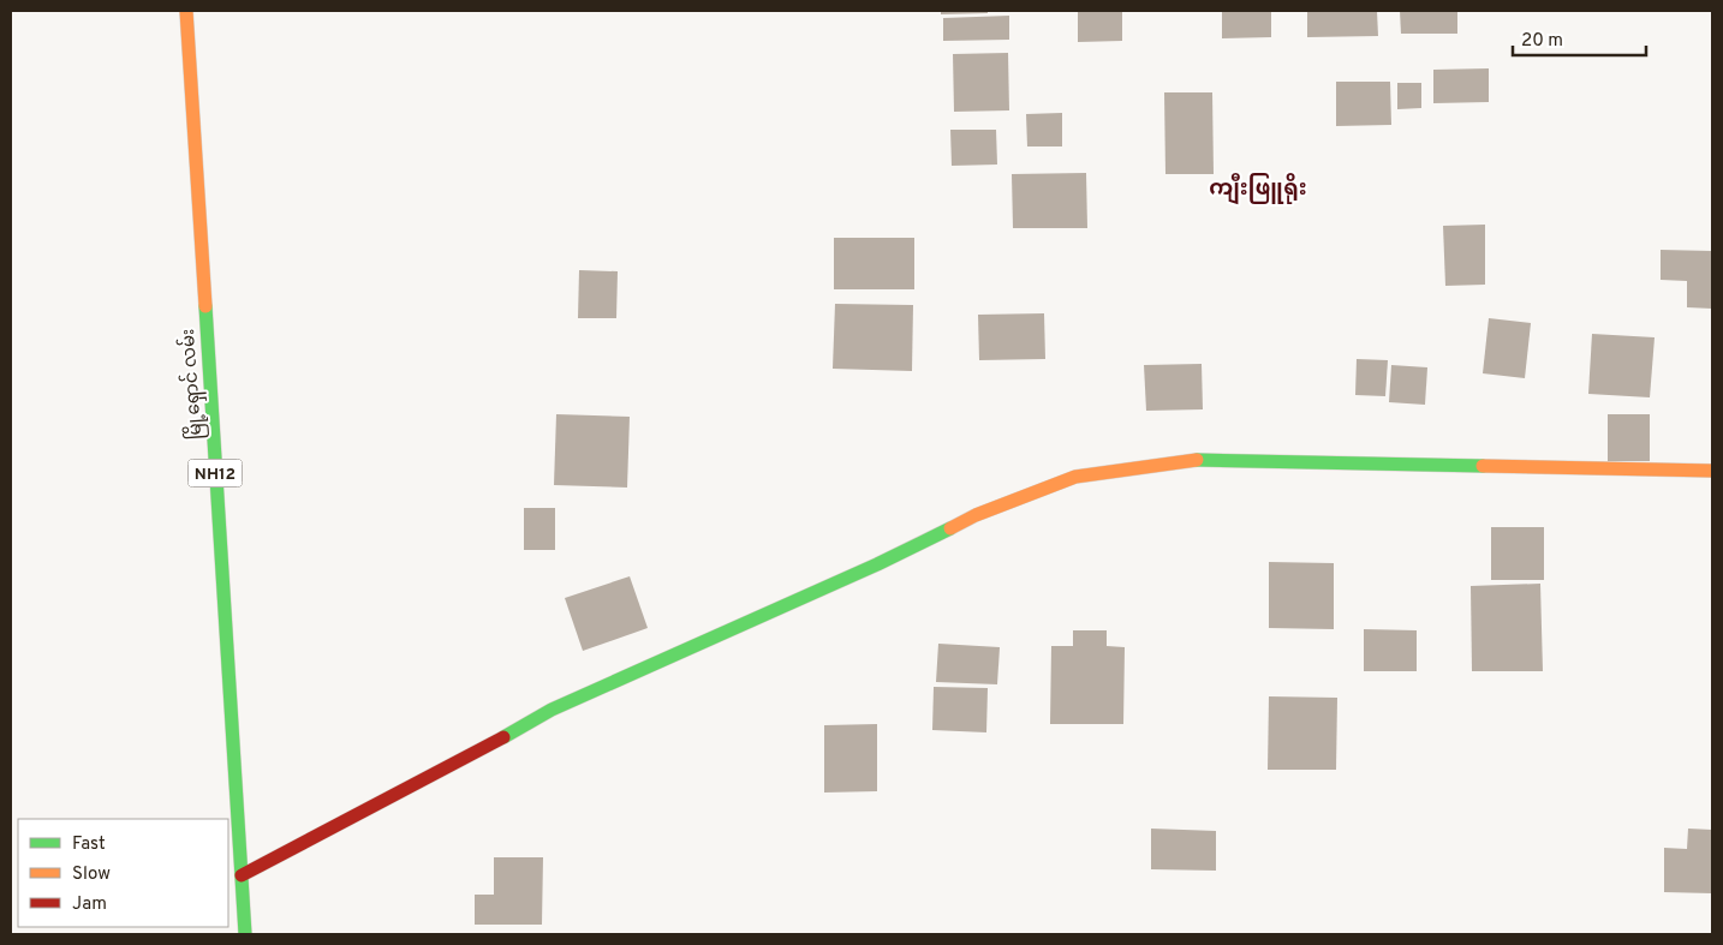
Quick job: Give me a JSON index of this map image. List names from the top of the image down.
{
  "streets": {
    "main road": ["မြို့ရှောင် လမ်း", "NH12"]
  },
  "districts": ["ကျီးဖြူရိုး"],
  "legend": ["Fast", "Slow", "Jam"],
  "scale_bar": "20 m"
}
